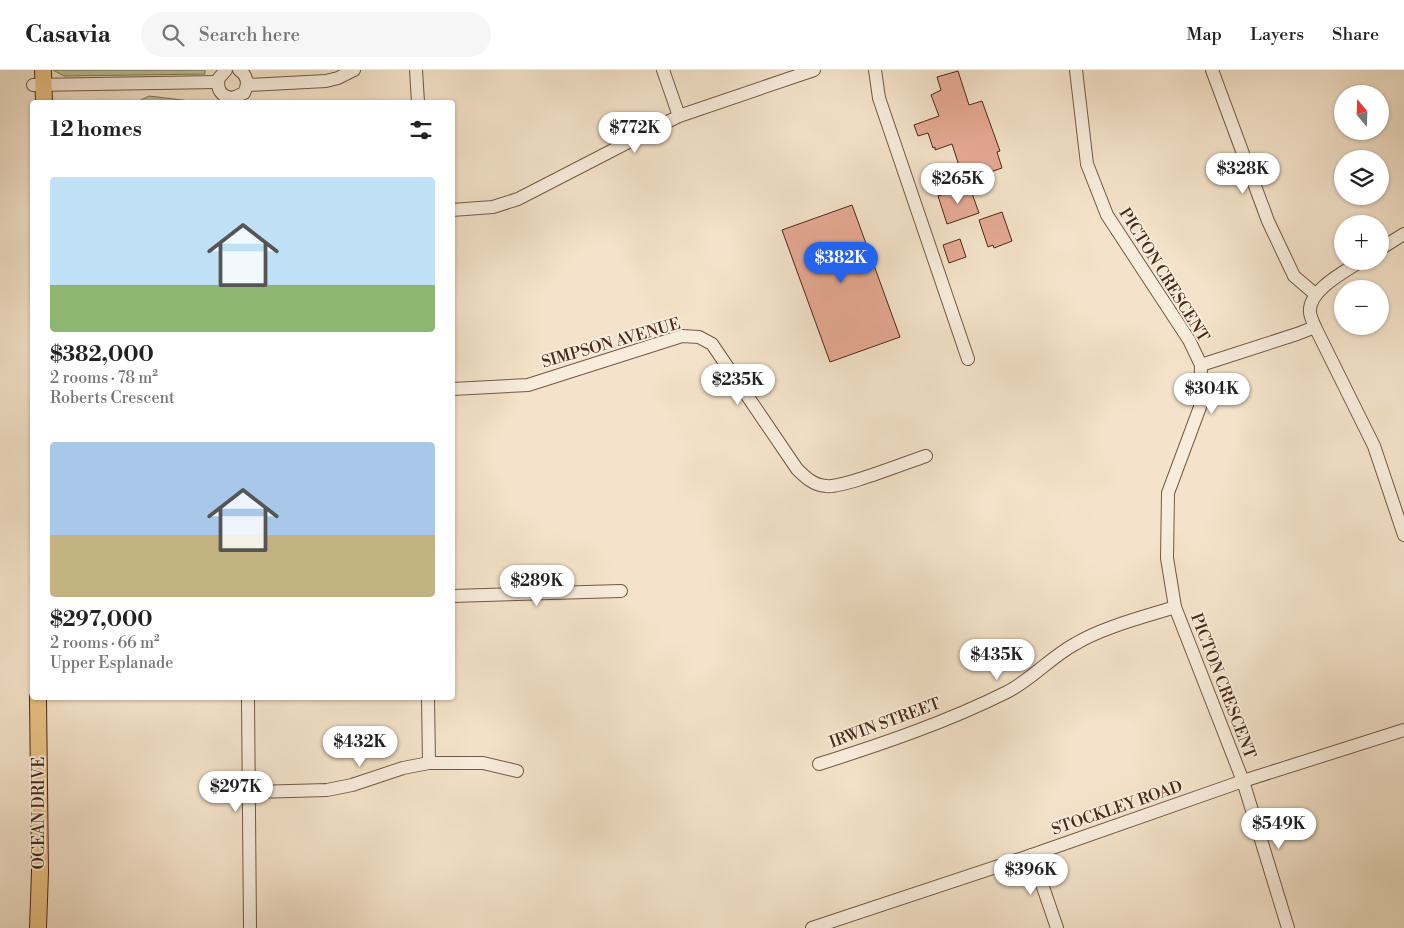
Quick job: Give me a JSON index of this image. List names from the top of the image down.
{
  "streets": {
    "main road": ["OCEAN DRIVE"],
    "street": [
      "PICTON CRESCENT",
      "SIMPSON AVENUE",
      "IRWIN STREET",
      "STOCKLEY ROAD"
    ]
  },
  "crossings": [
    ["PICTON CRESCENT", "IRWIN STREET"],
    ["PICTON CRESCENT", "STOCKLEY ROAD"]
  ],
  "north": "top",
  "page": {
    "header": "Casavia",
    "search": "Search here",
    "nav": ["Map", "Layers", "Share"],
    "map_buttons": ["+", "−"],
    "heading": "12 homes",
    "price": [
      "$772K",
      "$328K",
      "$265K",
      "$382K",
      "$235K",
      "$304K",
      "$289K",
      "$435K",
      "$432K",
      "$297K",
      "$549K",
      "$396K"
    ],
    "list": [
      {
        "name": "$382,000",
        "note": "2 rooms · 78 m² · Roberts Crescent"
      },
      {
        "name": "$297,000",
        "note": "2 rooms · 66 m² · Upper Esplanade"
      }
    ]
  }
}
